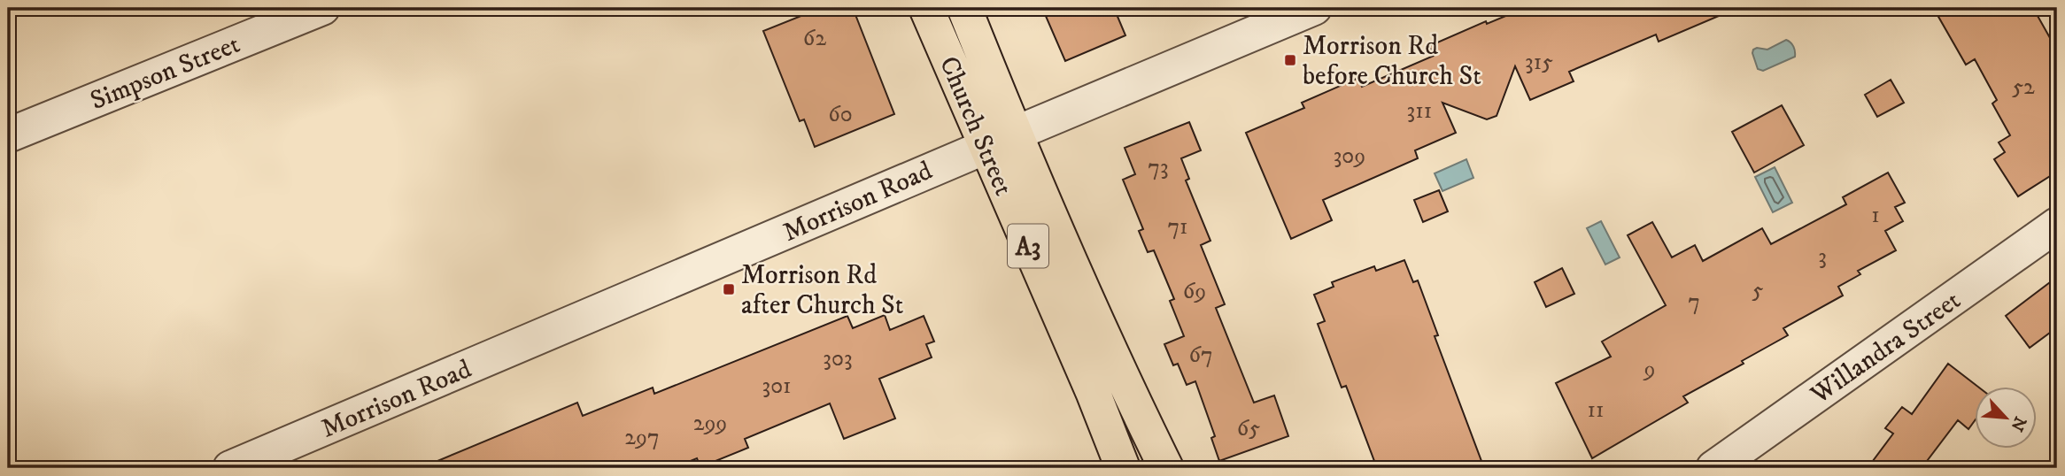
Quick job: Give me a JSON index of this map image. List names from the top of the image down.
{
  "streets": {
    "highway": ["Church Street", "A3"],
    "street": ["Simpson Street", "Morrison Road", "Willandra Street"]
  },
  "crossings": [
    ["Church Street", "Morrison Road"],
    ["Church Street", "A3"]
  ],
  "places": {
    "transit": ["Morrison Rd before Church St", "Morrison Rd after Church St"]
  },
  "house_numbers": [
    "62",
    "315",
    "52",
    "311",
    "60",
    "309",
    "73",
    "1",
    "71",
    "3",
    "5",
    "69",
    "7",
    "67",
    "303",
    "9",
    "301",
    "11",
    "299",
    "65",
    "297"
  ],
  "north": "bottom right"
}
